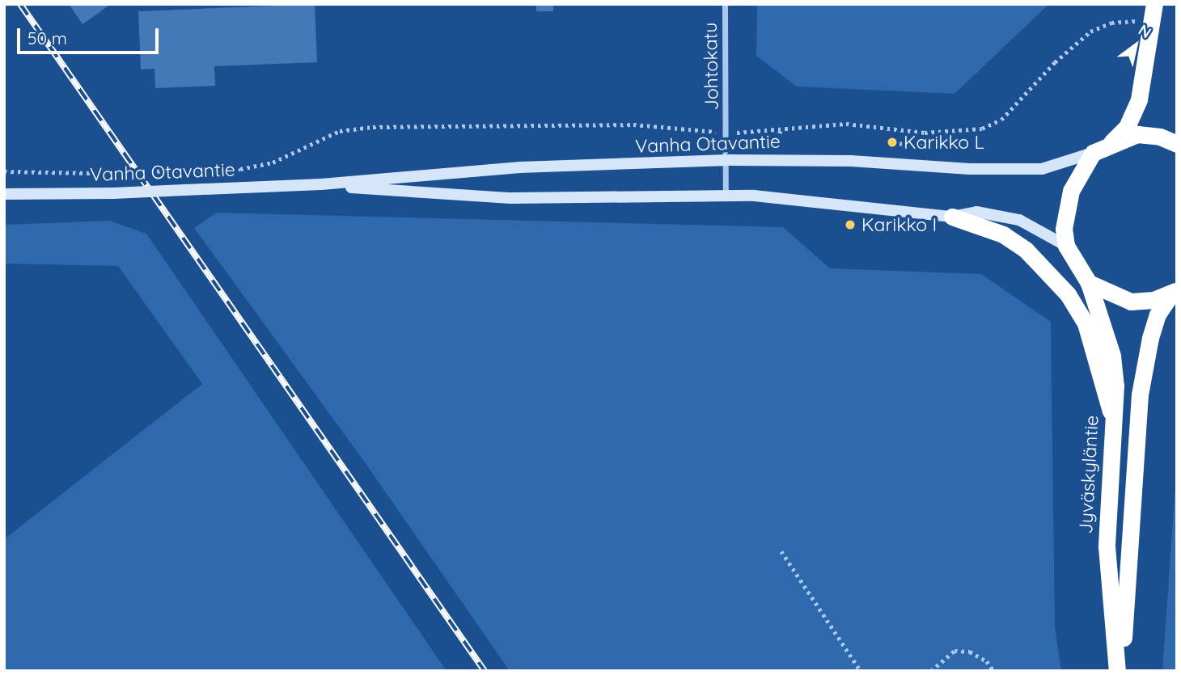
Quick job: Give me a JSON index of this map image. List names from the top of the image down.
{
  "streets": {
    "highway": ["Jyväskyläntie"],
    "main road": ["Vanha Otavantie"],
    "street": ["Johtokatu"]
  },
  "crossings": [
    ["Johtokatu", "Vanha Otavantie"],
    ["Vanha Otavantie", "Jyväskyläntie"]
  ],
  "places": ["Karikko L", "Karikko I"],
  "scale_bar": "50 m",
  "north": "top right"
}
